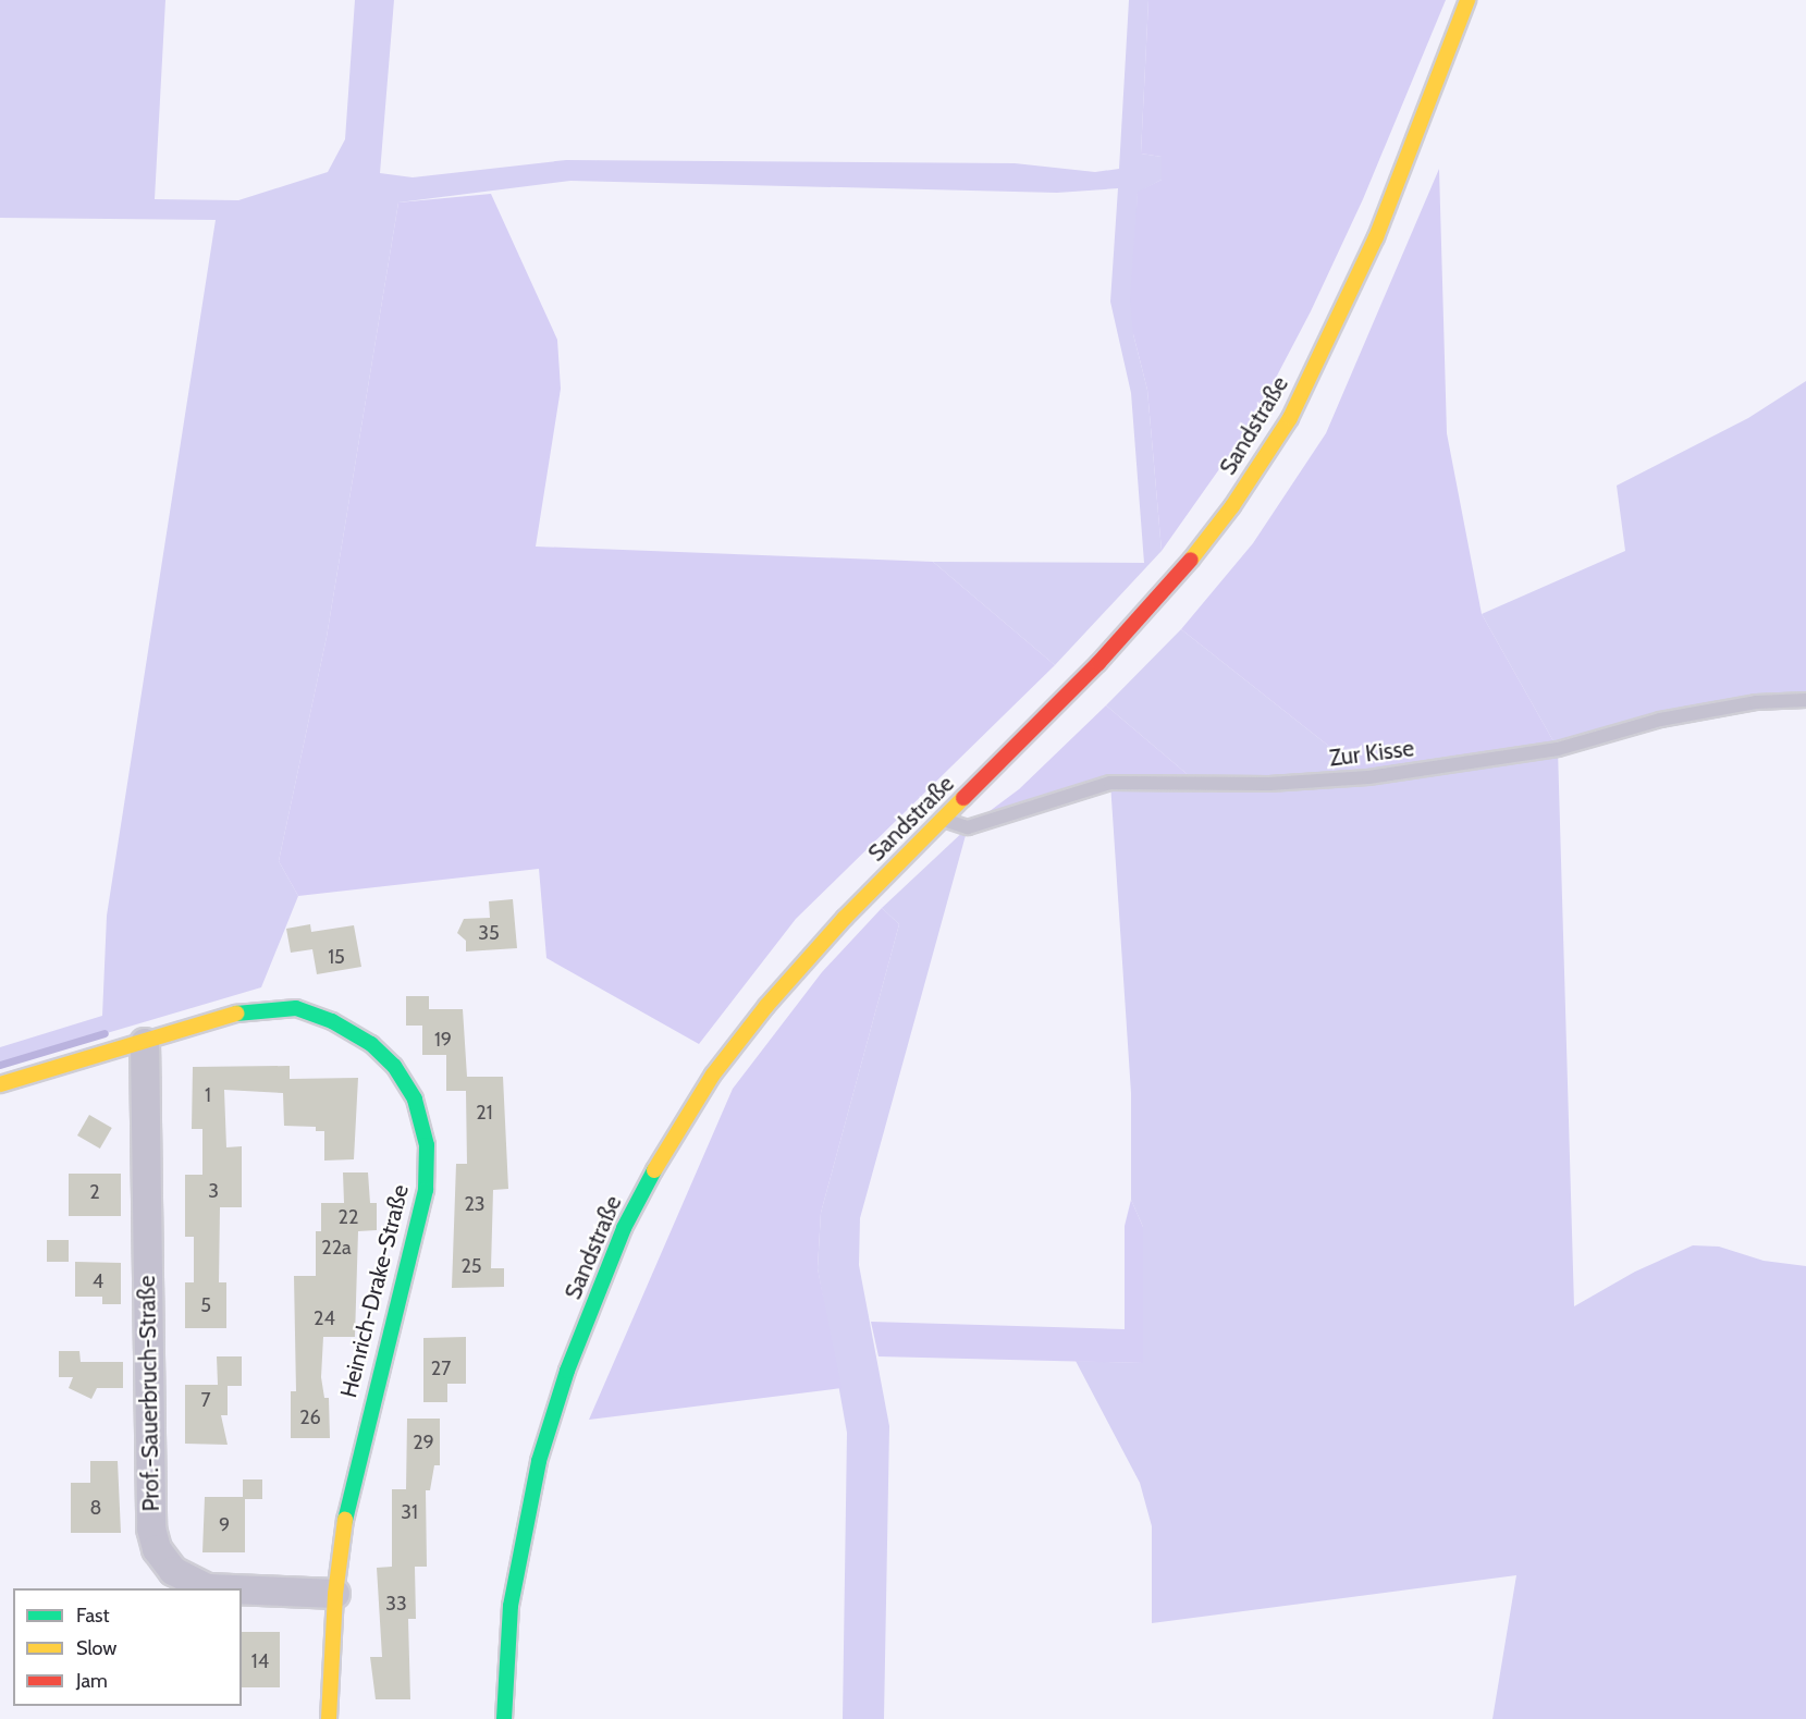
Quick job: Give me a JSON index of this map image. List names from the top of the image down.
{
  "streets": {
    "main road": ["Sandstraße", "Heinrich-Drake-Straße"],
    "street": ["Prof.-Sauerbruch-Straße"],
    "lane": ["Zur Kisse"]
  },
  "crossings": [
    ["Sandstraße", "Zur Kisse"],
    ["Heinrich-Drake-Straße", "Prof.-Sauerbruch-Straße"]
  ],
  "house_numbers": [
    "35",
    "15",
    "19",
    "1",
    "21",
    "3",
    "2",
    "23",
    "22",
    "22a",
    "25",
    "4",
    "5",
    "24",
    "27",
    "7",
    "26",
    "29",
    "8",
    "31",
    "9",
    "33",
    "14"
  ],
  "legend": ["Fast", "Slow", "Jam"]
}
